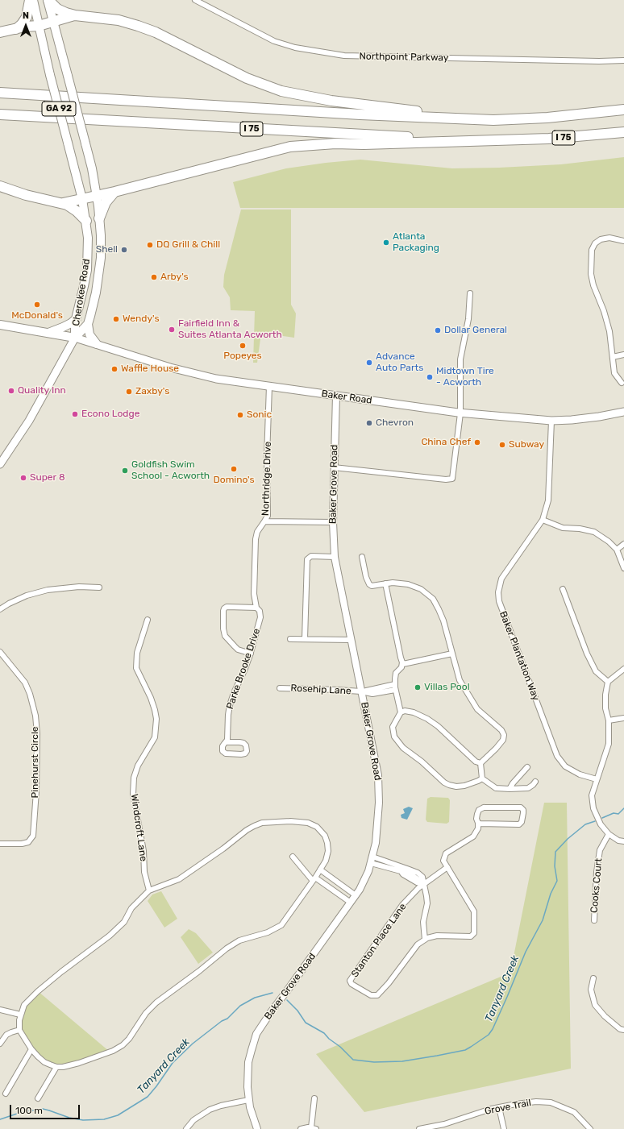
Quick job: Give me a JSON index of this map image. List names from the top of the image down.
{
  "streets": {
    "highway": ["I 75"],
    "main road": ["GA 92", "Cherokee Road", "Baker Road"],
    "street": [
      "Northpoint Parkway",
      "Northridge Drive",
      "Baker Grove Road",
      "Baker Plantation Way",
      "Parke Brooke Drive",
      "Rosehip Lane",
      "Pinehurst Circle",
      "Windcroft Lane",
      "Cooks Court",
      "Stanton Place Lane",
      "Grove Trail"
    ]
  },
  "crossings": [
    ["Cherokee Road", "Baker Road"],
    ["Baker Road", "Northridge Drive"],
    ["Baker Road", "Baker Grove Road"],
    ["Baker Road", "Baker Plantation Way"],
    ["Northridge Drive", "Baker Grove Road"],
    ["Northridge Drive", "Parke Brooke Drive"],
    ["Baker Grove Road", "Rosehip Lane"]
  ],
  "water": ["Tanyard Creek"],
  "places": [
    "Atlanta Packaging",
    "DQ Grill & Chill",
    "Shell",
    "Arby's",
    "McDonald's",
    "Wendy's",
    "Fairfield Inn & Suites Atlanta Acworth",
    "Dollar General",
    "Popeyes",
    "Advance Auto Parts",
    "Waffle House",
    "Midtown Tire - Acworth",
    "Quality Inn",
    "Zaxby's",
    "Econo Lodge",
    "Sonic",
    "Chevron",
    "China Chef",
    "Subway",
    "Domino's",
    "Goldfish Swim School - Acworth",
    "Super 8",
    "Villas Pool"
  ],
  "scale_bar": "100 m",
  "north": "top"
}
